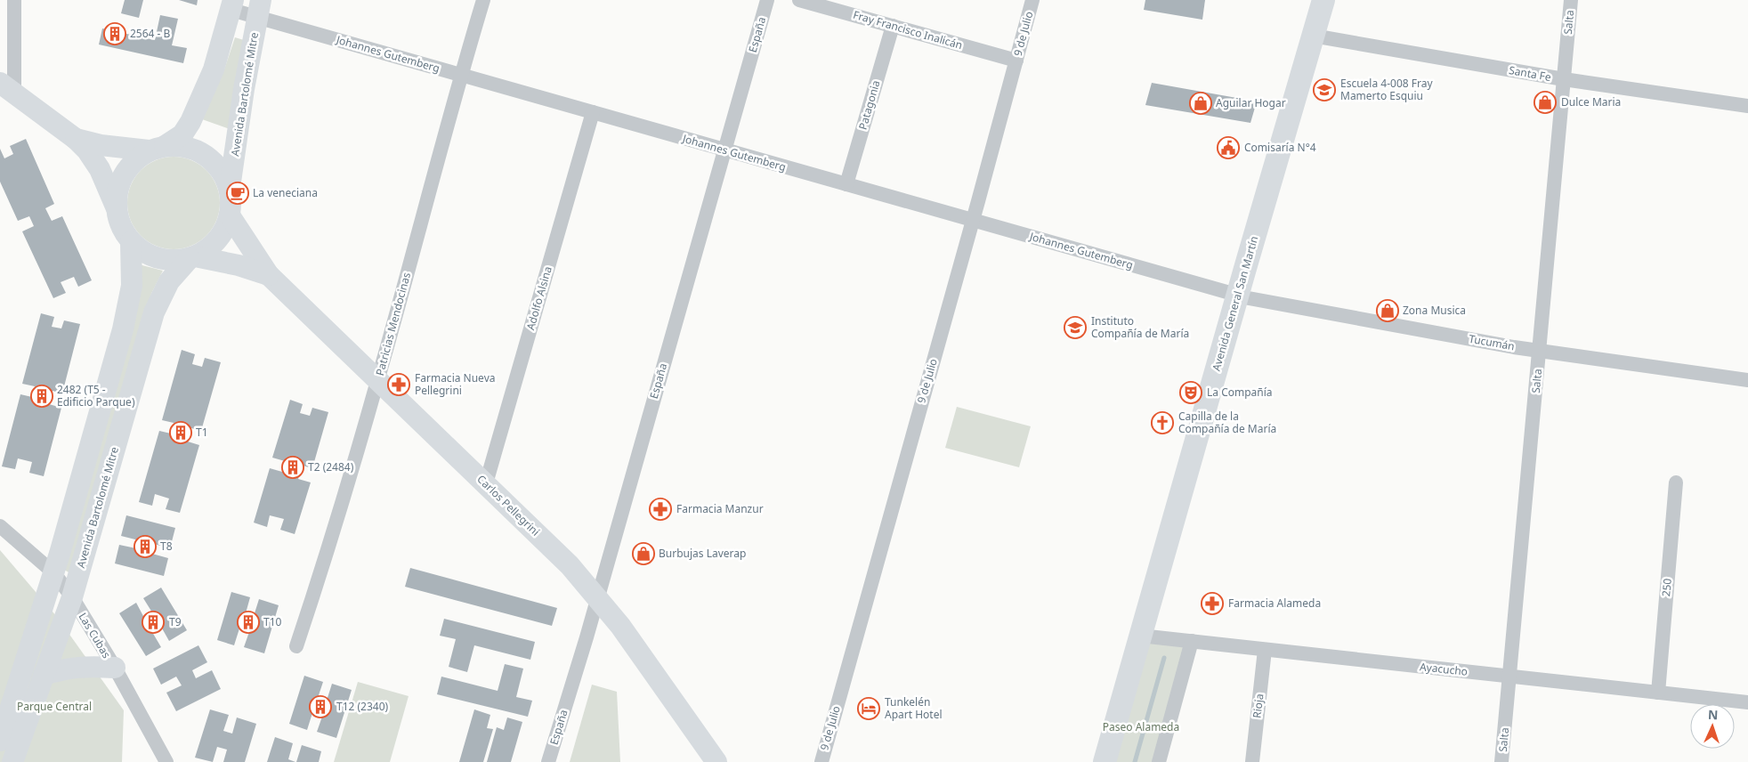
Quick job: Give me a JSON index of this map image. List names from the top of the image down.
{
  "streets": {
    "main road": ["Avenida General San Martín"],
    "street": [
      "Salta",
      "Fray Francisco Inalicán",
      "9 de Julio",
      "España",
      "Johannes Gutemberg",
      "Santa Fe",
      "Avenida Bartolomé Mitre",
      "Patagonia",
      "Adolfo Alsina",
      "Patricias Mendocinas",
      "Tucumán",
      "Carlos Pellegrini",
      "250",
      "Las Cubas",
      "Ayacucho",
      "Rioja"
    ]
  },
  "crossings": [
    ["Salta", "Santa Fe"],
    ["Salta", "Tucumán"],
    ["Salta", "Ayacucho"],
    ["Fray Francisco Inalicán", "9 de Julio"],
    ["Fray Francisco Inalicán", "Patagonia"],
    ["9 de Julio", "Johannes Gutemberg"],
    ["España", "Johannes Gutemberg"],
    ["España", "Carlos Pellegrini"],
    ["Johannes Gutemberg", "Avenida Bartolomé Mitre"],
    ["Johannes Gutemberg", "Patagonia"],
    ["Johannes Gutemberg", "Adolfo Alsina"],
    ["Johannes Gutemberg", "Avenida General San Martín"],
    ["Johannes Gutemberg", "Patricias Mendocinas"],
    ["Johannes Gutemberg", "Tucumán"],
    ["Santa Fe", "Avenida General San Martín"],
    ["Avenida Bartolomé Mitre", "Carlos Pellegrini"],
    ["Avenida Bartolomé Mitre", "Las Cubas"],
    ["Adolfo Alsina", "Carlos Pellegrini"],
    ["Avenida General San Martín", "Tucumán"],
    ["Avenida General San Martín", "Ayacucho"],
    ["Patricias Mendocinas", "Carlos Pellegrini"],
    ["250", "Ayacucho"],
    ["Ayacucho", "Rioja"]
  ],
  "parks": ["Parque Central", "Paseo Alameda"],
  "places": {
    "building": [
      "2564 - B",
      "2482 (T5 - Edificio Parque)",
      "T1",
      "T2 (2484)",
      "T8",
      "T9",
      "T10",
      "T12 (2340)"
    ],
    "school or university": ["Escuela 4-008 Fray Mamerto Esquiu", "Instituto Compañía de María"],
    "shop": [
      "Dulce Maria",
      "Aguilar Hogar",
      "Zona Musica",
      "Burbujas Laverap"
    ],
    "public building": ["Comisaría N°4"],
    "cafe": ["La veneciana"],
    "pharmacy": ["Farmacia Nueva Pellegrini", "Farmacia Manzur", "Farmacia Alameda"],
    "theatre": ["La Compañía"],
    "church": ["Capilla de la Compañía de María"],
    "hotel": ["Tunkelén Apart Hotel"]
  },
  "north": "top"
}
